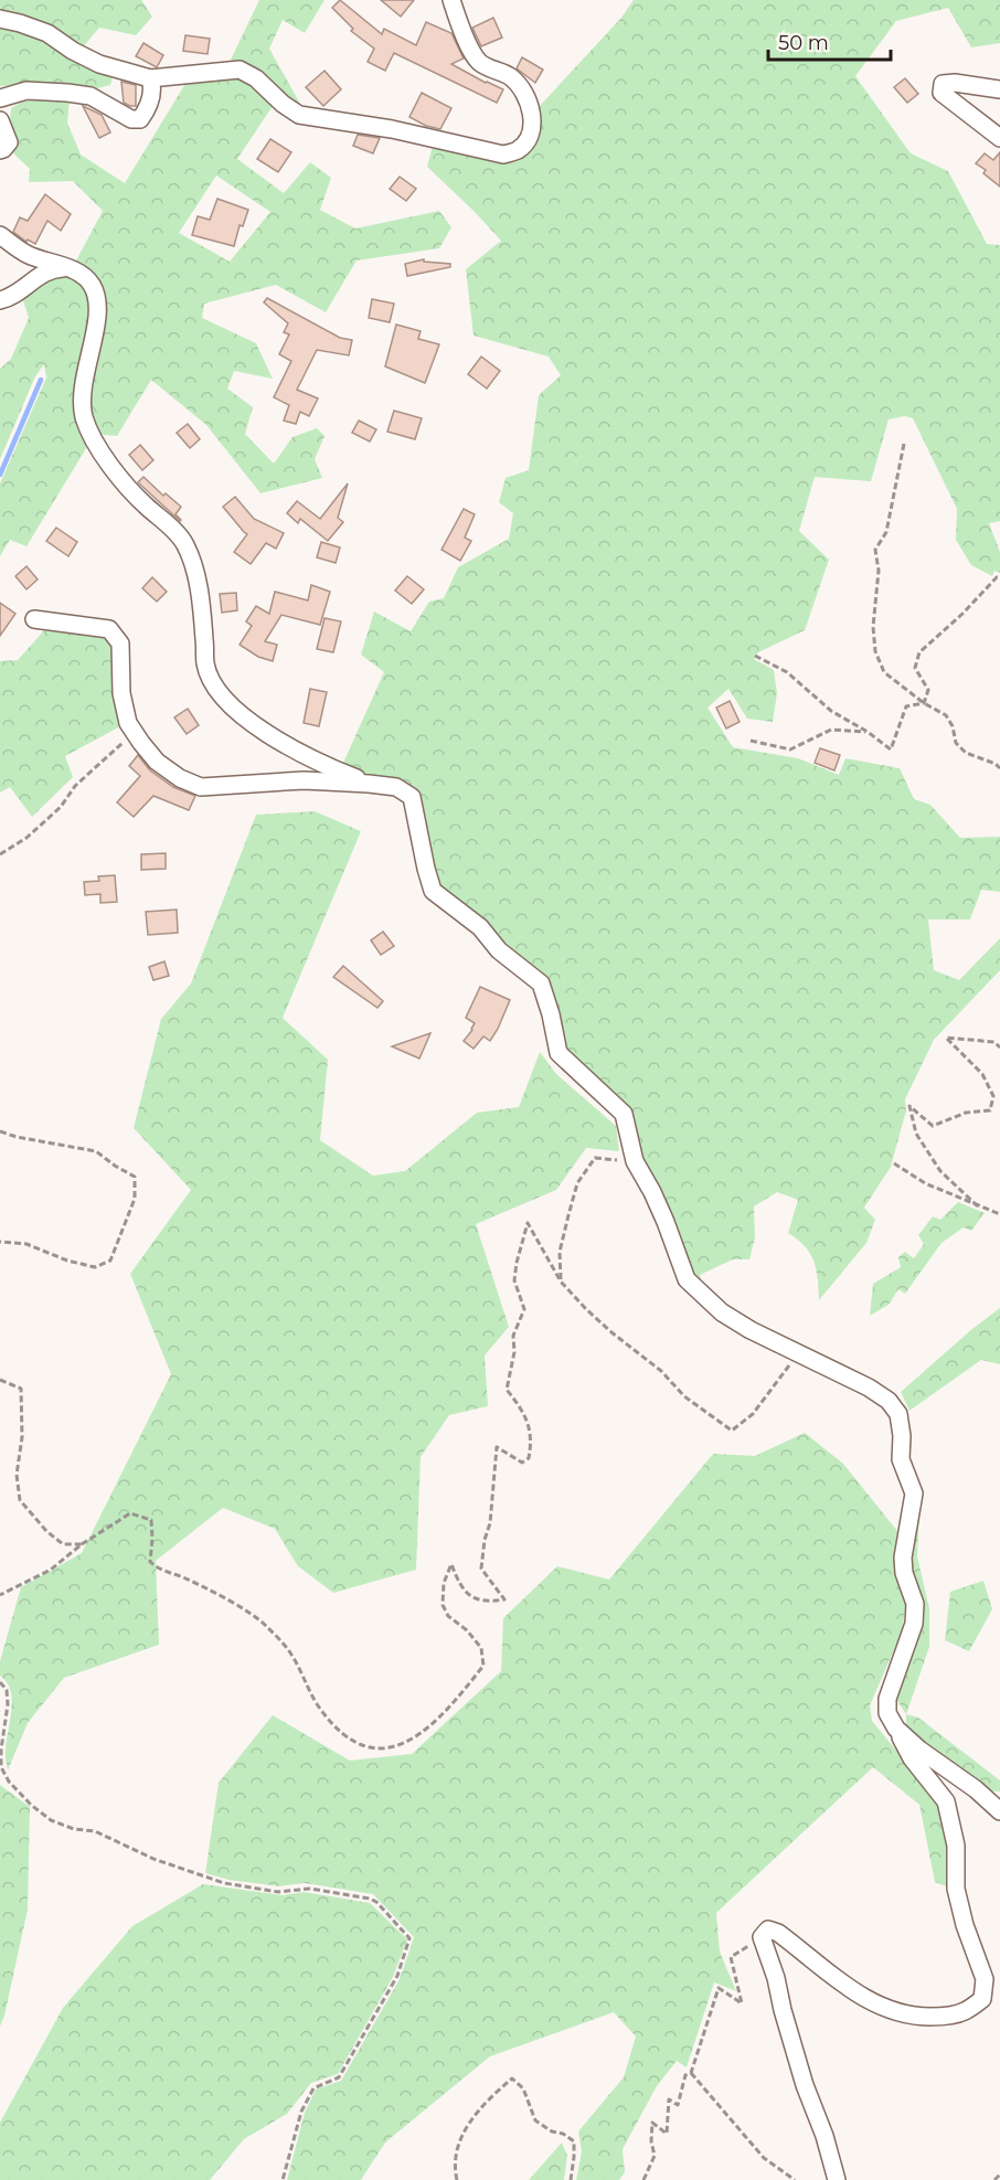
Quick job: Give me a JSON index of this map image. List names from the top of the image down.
{
  "scale_bar": "50 m"
}
